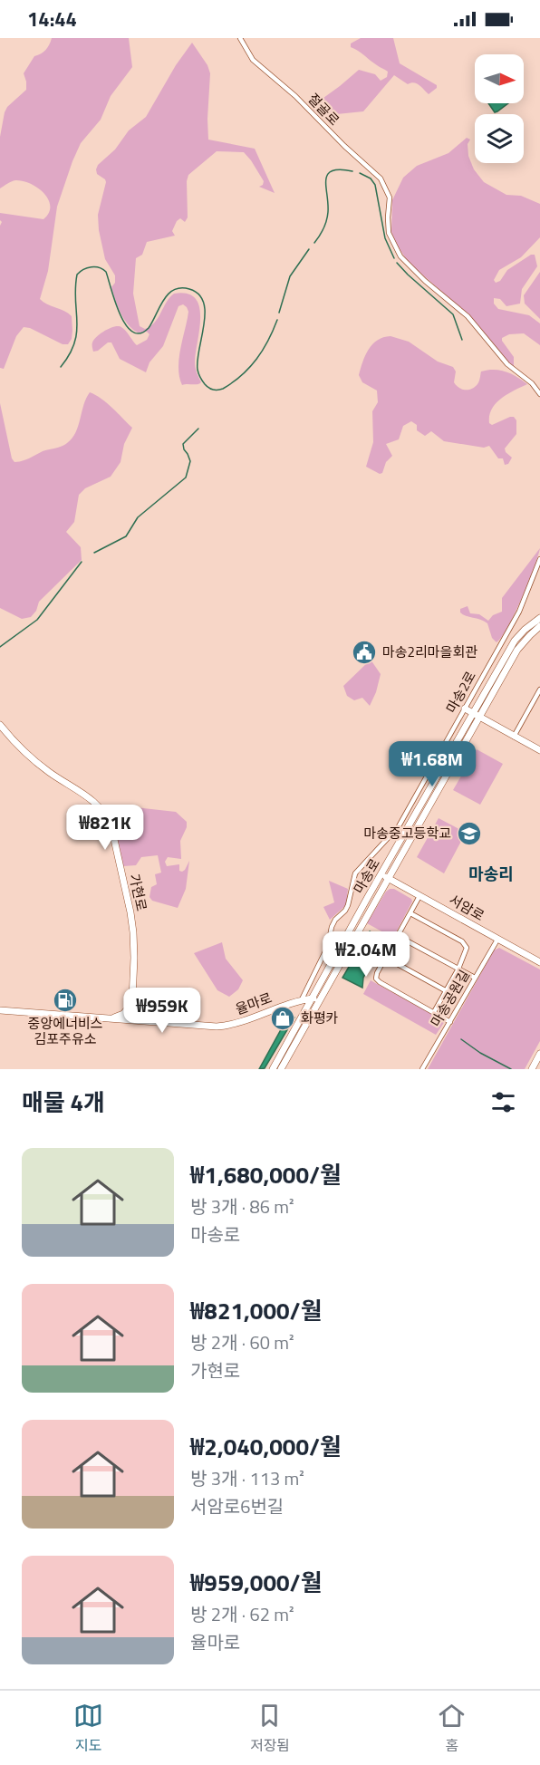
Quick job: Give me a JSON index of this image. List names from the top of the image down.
{
  "streets": {
    "street": [
      "절골로",
      "마송2로",
      "마송로",
      "가현로",
      "서암로",
      "마송공원길",
      "율마로"
    ]
  },
  "crossings": [
    ["마송2로", "율마로"],
    ["마송로", "서암로"],
    ["마송로", "율마로"],
    ["가현로", "율마로"],
    ["서암로", "마송공원길"]
  ],
  "districts": ["마송리"],
  "places": {
    "public building": ["마송2리마을회관"],
    "school or university": ["마송중고등학교"],
    "fuel station": ["중앙에너비스 김포주유소"],
    "shop": ["화평카"]
  },
  "north": "right",
  "page": {
    "status": "14:44",
    "price": [
      "₩1.68M",
      "₩821K",
      "₩2.04M",
      "₩959K"
    ],
    "heading": "매물 4개",
    "list": [
      {
        "name": "₩1,680,000/월",
        "note": "방 3개 · 86 m² · 마송로"
      },
      {
        "name": "₩821,000/월",
        "note": "방 2개 · 60 m² · 가현로"
      },
      {
        "name": "₩2,040,000/월",
        "note": "방 3개 · 113 m² · 서암로6번길"
      },
      {
        "name": "₩959,000/월",
        "note": "방 2개 · 62 m² · 율마로"
      }
    ],
    "tabs": ["지도", "저장됨", "홈"]
  }
}
